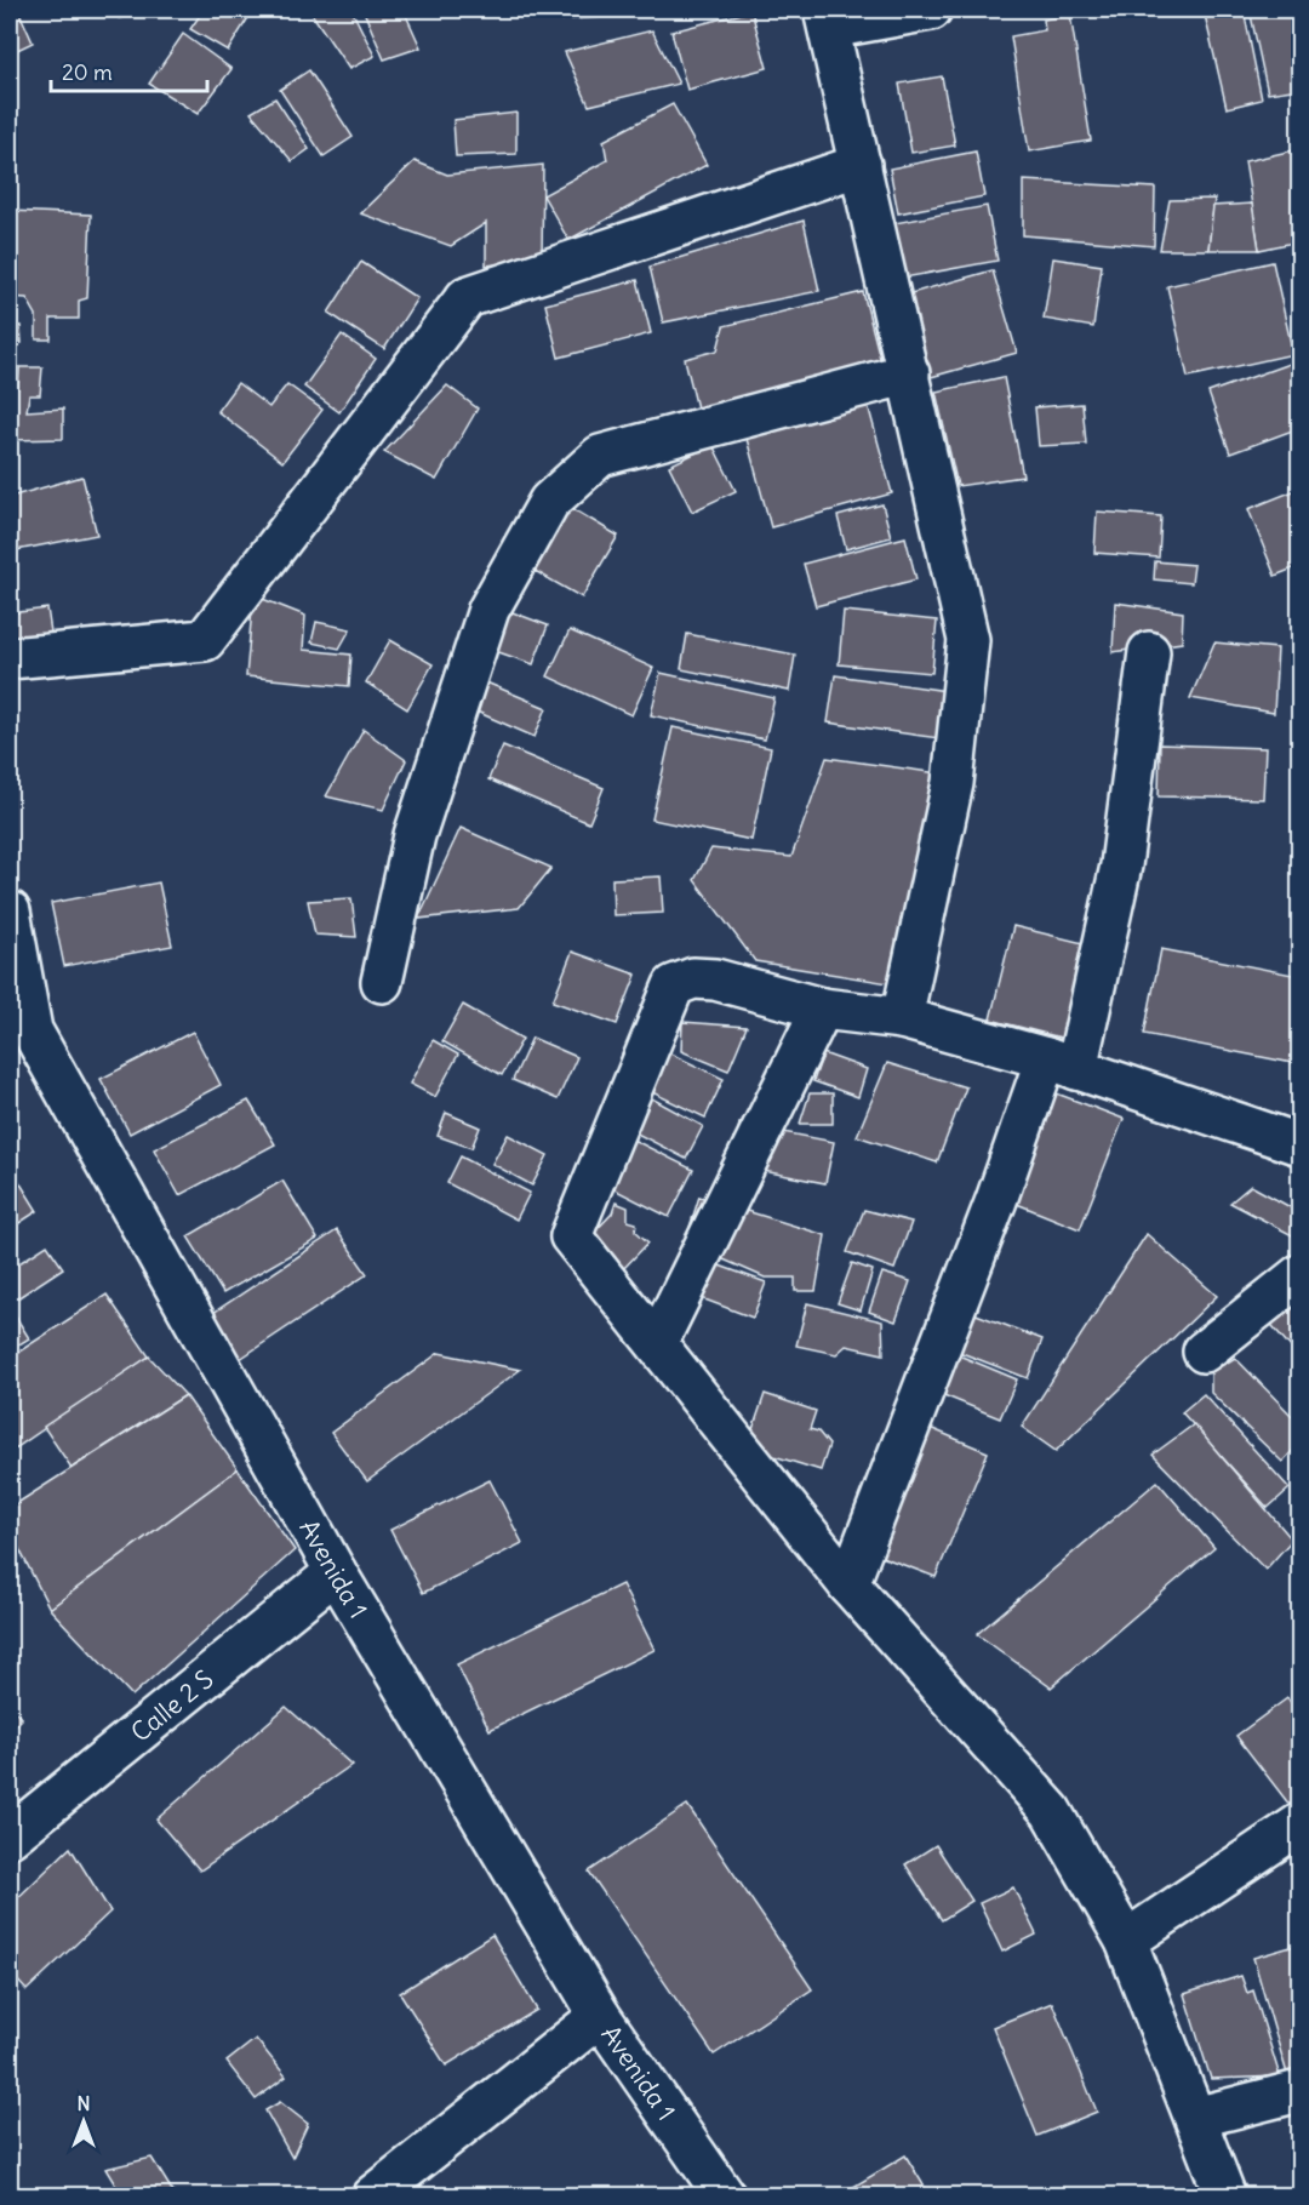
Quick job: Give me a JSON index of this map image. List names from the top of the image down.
{
  "streets": {
    "street": ["Avenida 1", "Calle 2 S"]
  },
  "crossings": [
    ["Avenida 1", "Calle 2 S"]
  ],
  "scale_bar": "20 m",
  "north": "top"
}
